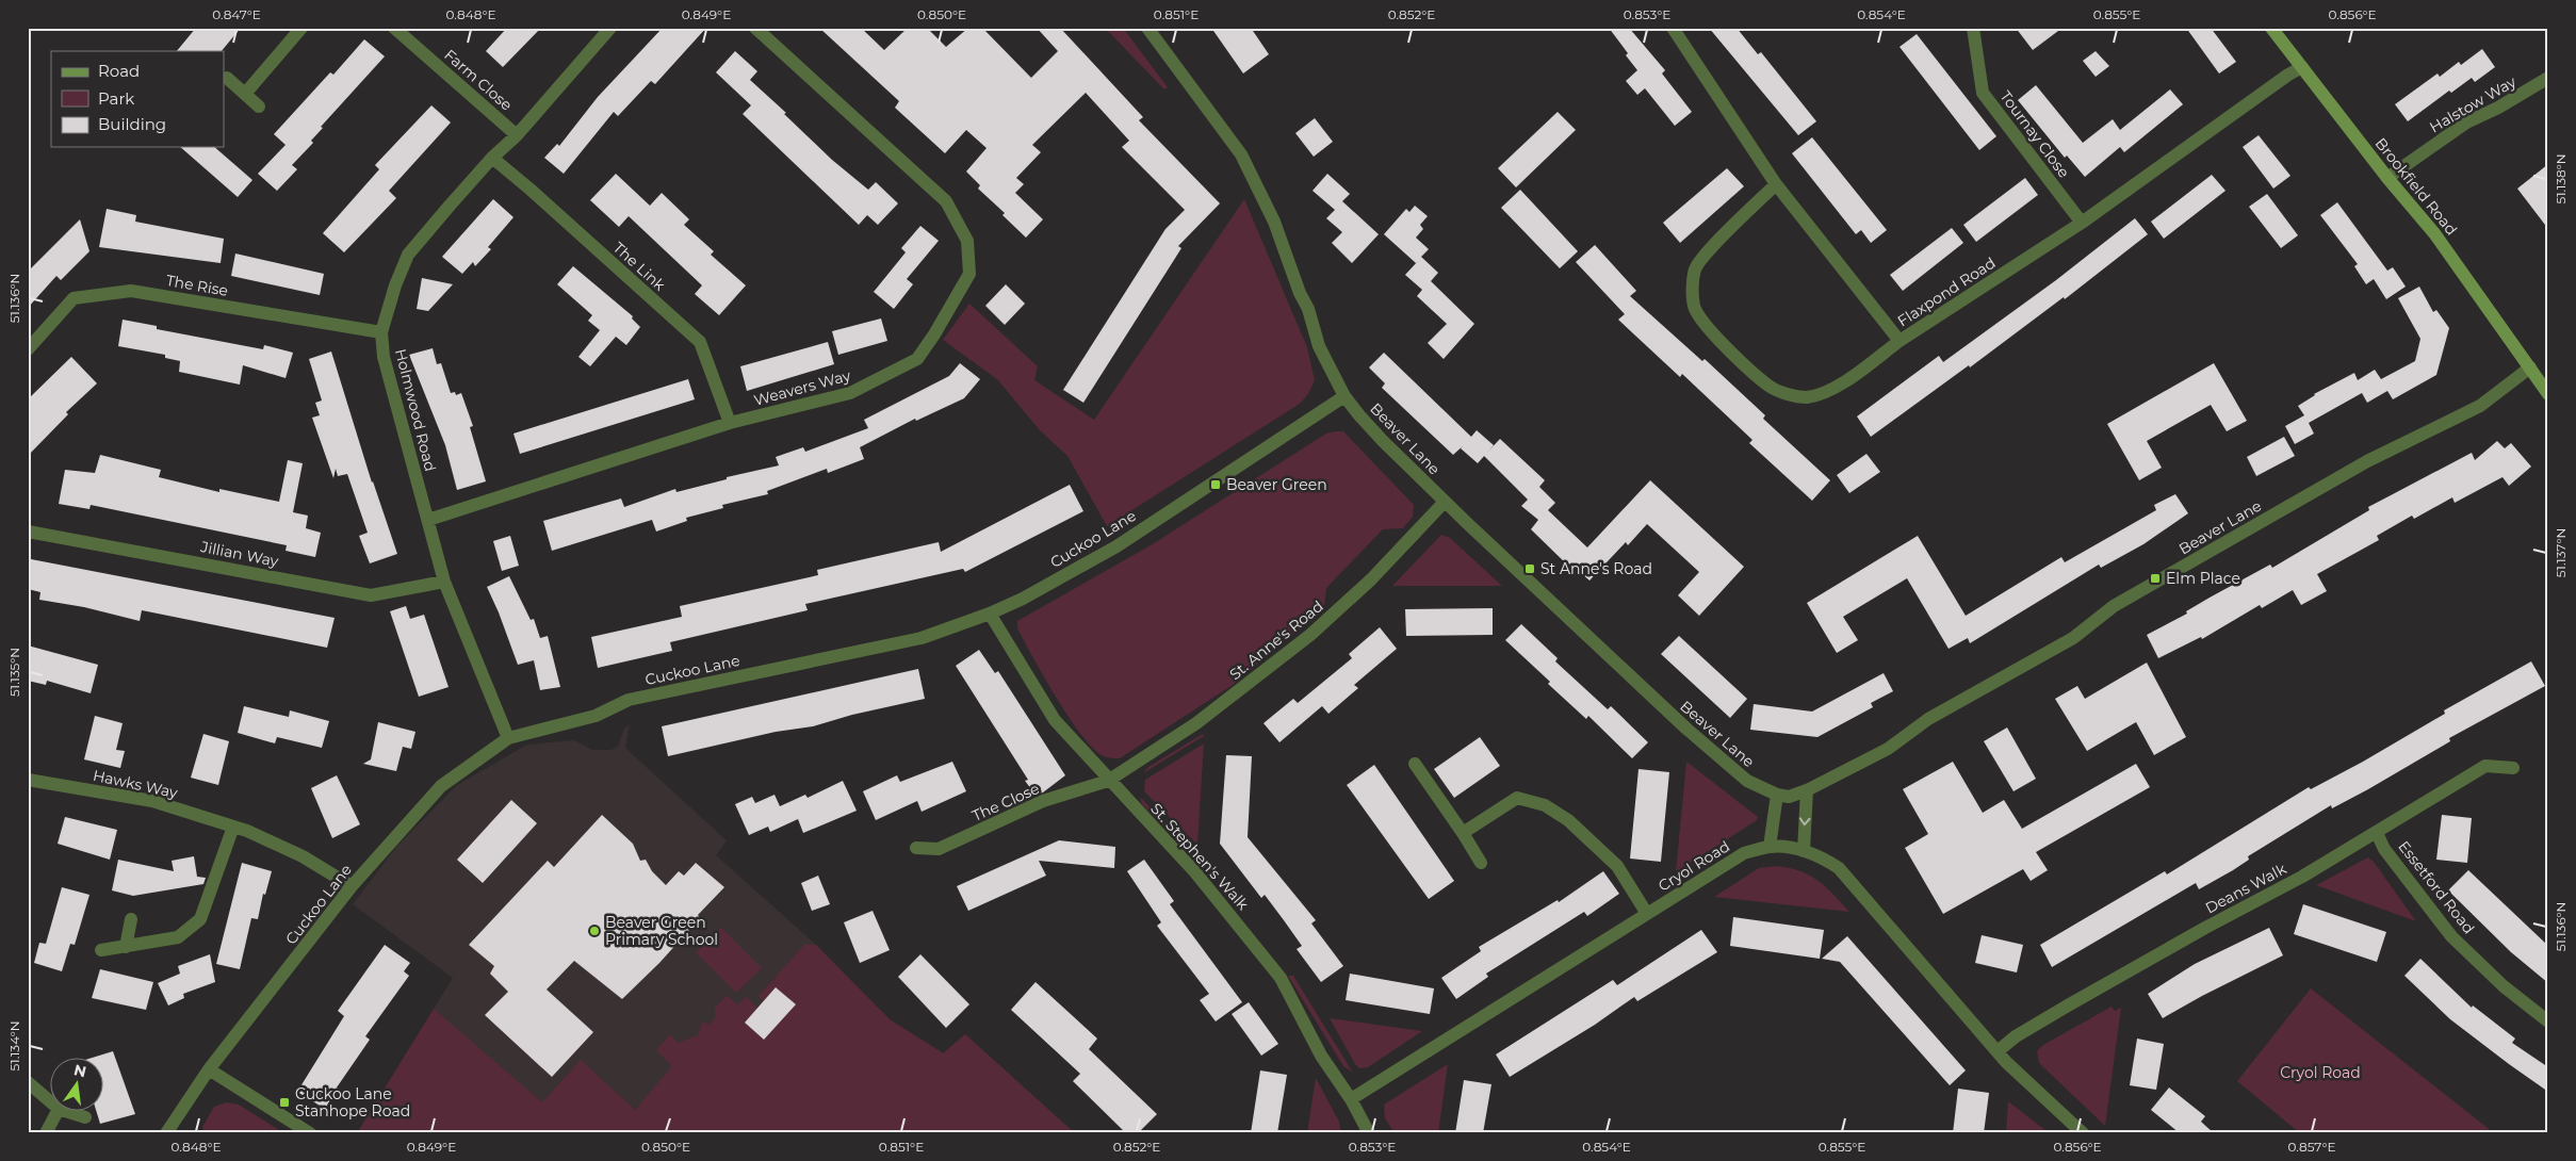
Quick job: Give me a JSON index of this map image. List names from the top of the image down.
{
  "streets": {
    "main road": ["Brookfield Road"],
    "street": [
      "Farm Close",
      "Halstow Way",
      "Tournay Close",
      "The Link",
      "The Rise",
      "Flaxpond Road",
      "Weavers Way",
      "Holmwood Road",
      "Beaver Lane",
      "Cuckoo Lane",
      "Jillian Way",
      "St. Anne's Road",
      "Hawks Way",
      "The Close",
      "St. Stephen's Walk",
      "Cryol Road",
      "Essetford Road",
      "Deans Walk"
    ]
  },
  "crossings": [
    ["Farm Close", "Holmwood Road"],
    ["Halstow Way", "Brookfield Road"],
    ["Tournay Close", "Flaxpond Road"],
    ["Brookfield Road", "Flaxpond Road"],
    ["Brookfield Road", "Beaver Lane"],
    ["The Link", "Weavers Way"],
    ["The Link", "Holmwood Road"],
    ["The Rise", "Holmwood Road"],
    ["Weavers Way", "Holmwood Road"],
    ["Holmwood Road", "Cuckoo Lane"],
    ["Holmwood Road", "Jillian Way"],
    ["Beaver Lane", "Cuckoo Lane"],
    ["Beaver Lane", "St. Anne's Road"],
    ["Cuckoo Lane", "Hawks Way"],
    ["Cuckoo Lane", "St. Stephen's Walk"],
    ["St. Anne's Road", "The Close"],
    ["St. Anne's Road", "St. Stephen's Walk"],
    ["The Close", "St. Stephen's Walk"],
    ["St. Stephen's Walk", "Cryol Road"],
    ["Cryol Road", "Deans Walk"],
    ["Essetford Road", "Deans Walk"]
  ],
  "parks": ["Cryol Road"],
  "places": {
    "transit": [
      "Beaver Green",
      "St Anne's Road",
      "Elm Place",
      "Cuckoo Lane Stanhope Road"
    ],
    "other": ["Beaver Green Primary School"]
  },
  "legend": ["Road", "Park", "Building"],
  "north": "top",
  "coordinates": [
    "0.847°E",
    "0.848°E",
    "0.849°E",
    "0.850°E",
    "0.851°E",
    "0.852°E",
    "0.853°E",
    "0.854°E",
    "0.855°E",
    "0.856°E",
    "51.138°N",
    "51.136°N",
    "51.137°N",
    "51.135°N",
    "51.134°N",
    "0.857°E"
  ]
}
